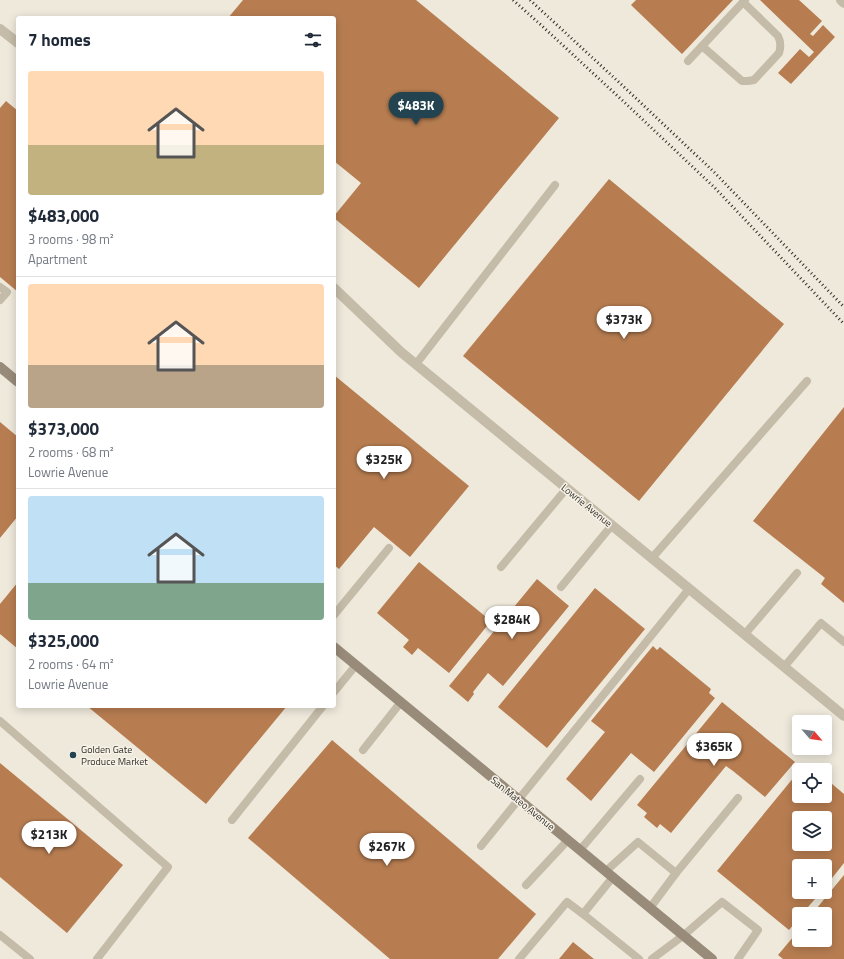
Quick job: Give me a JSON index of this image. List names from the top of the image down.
{
  "streets": {
    "main road": ["San Mateo Avenue"],
    "street": ["Lowrie Avenue"]
  },
  "places": ["Golden Gate Produce Market"],
  "north": "bottom right",
  "page": {
    "heading": "7 homes",
    "list": [
      {
        "name": "$483,000",
        "note": "3 rooms · 98 m² · Apartment"
      },
      {
        "name": "$373,000",
        "note": "2 rooms · 68 m² · Lowrie Avenue"
      },
      {
        "name": "$325,000",
        "note": "2 rooms · 64 m² · Lowrie Avenue"
      }
    ],
    "price": [
      "$483K",
      "$373K",
      "$325K",
      "$284K",
      "$365K",
      "$213K",
      "$267K"
    ],
    "map_buttons": ["+", "−"]
  }
}
